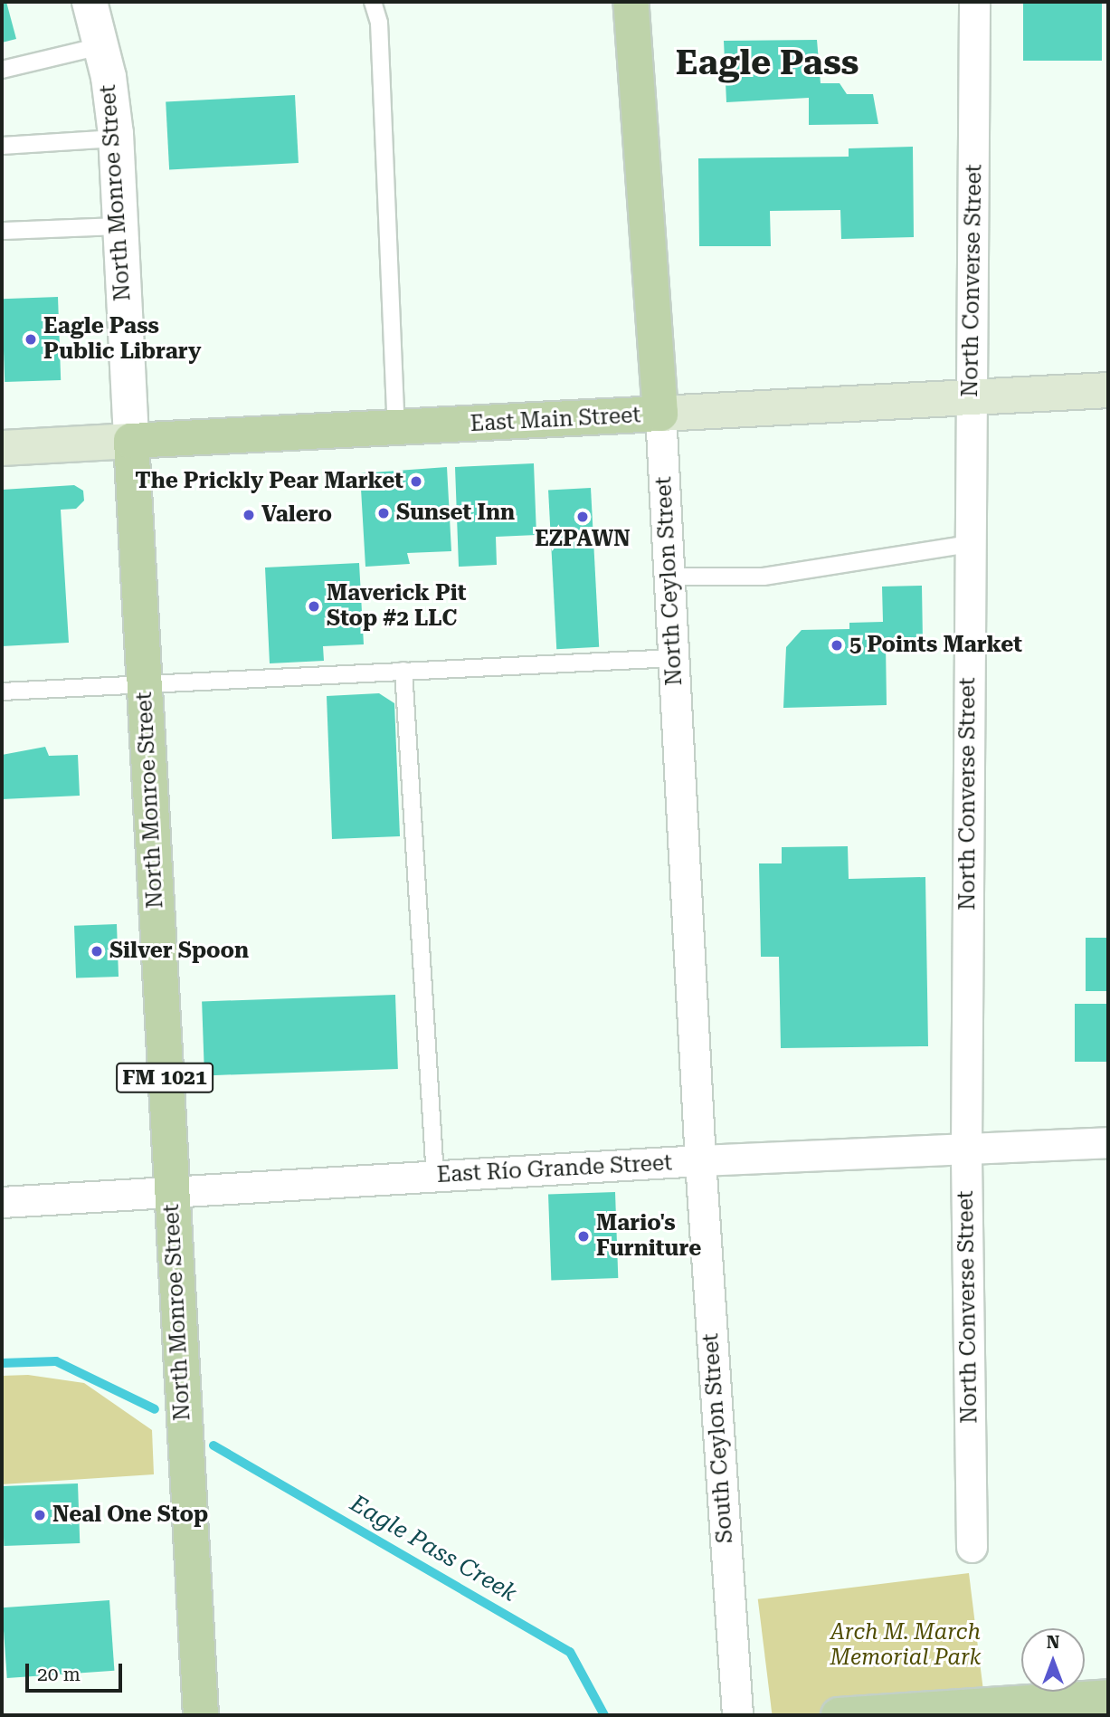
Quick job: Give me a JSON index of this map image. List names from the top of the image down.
{
  "streets": {
    "main road": [
      "North Monroe Street",
      "East Main Street",
      "North Ceylon Street",
      "FM 1021"
    ],
    "street": ["North Converse Street", "East Río Grande Street", "South Ceylon Street"]
  },
  "crossings": [
    ["North Monroe Street", "East Main Street"],
    ["North Monroe Street", "East Río Grande Street"],
    ["North Converse Street", "East Main Street"],
    ["North Converse Street", "East Río Grande Street"],
    ["East Main Street", "North Ceylon Street"],
    ["North Ceylon Street", "East Río Grande Street"],
    ["North Ceylon Street", "South Ceylon Street"],
    ["East Río Grande Street", "South Ceylon Street"]
  ],
  "districts": ["Eagle Pass"],
  "water": ["Eagle Pass Creek"],
  "parks": ["Arch M. March Memorial Park"],
  "places": [
    "Eagle Pass Public Library",
    "The Prickly Pear Market",
    "Sunset Inn",
    "Valero",
    "EZPAWN",
    "Maverick Pit Stop #2 LLC",
    "5 Points Market",
    "Silver Spoon",
    "Mario's Furniture",
    "Neal One Stop"
  ],
  "scale_bar": "20 m",
  "north": "top"
}
